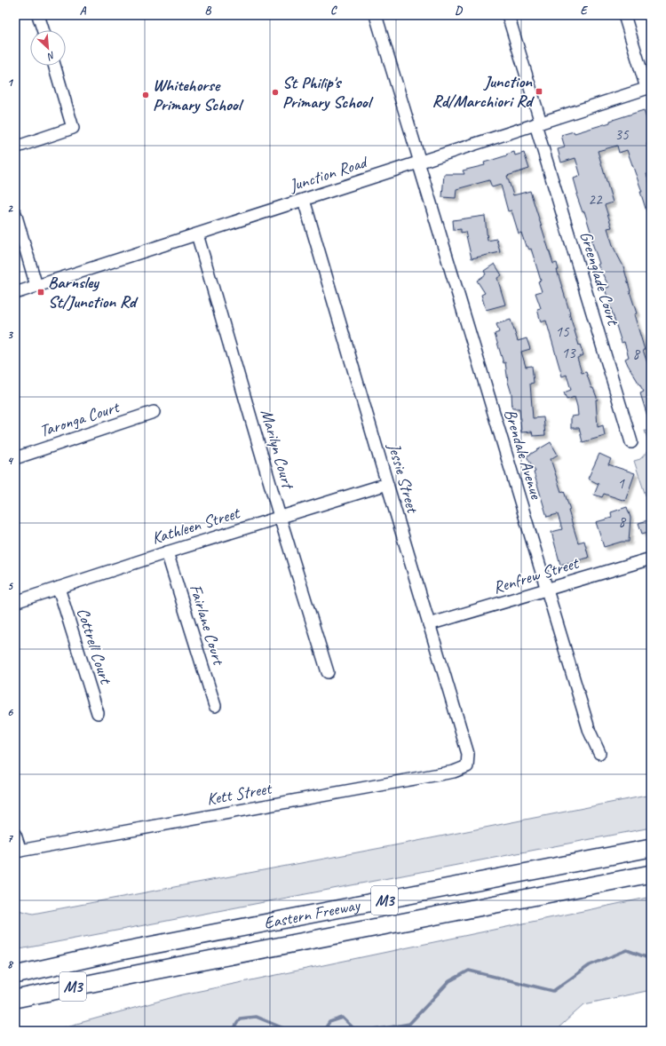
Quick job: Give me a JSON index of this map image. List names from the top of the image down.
{
  "streets": {
    "highway": ["M3", "Eastern Freeway"],
    "street": [
      "Junction Road",
      "Greenglade Court",
      "Taronga Court",
      "Marilyn Court",
      "Brendale Avenue",
      "Jessie Street",
      "Kathleen Street",
      "Renfrew Street",
      "Fairlane Court",
      "Cottrell Court",
      "Kett Street"
    ]
  },
  "crossings": [
    ["Junction Road", "Greenglade Court"],
    ["Junction Road", "Marilyn Court"],
    ["Junction Road", "Brendale Avenue"],
    ["Junction Road", "Jessie Street"],
    ["Marilyn Court", "Kathleen Street"],
    ["Brendale Avenue", "Renfrew Street"],
    ["Jessie Street", "Kathleen Street"],
    ["Jessie Street", "Renfrew Street"],
    ["Jessie Street", "Kett Street"],
    ["Kathleen Street", "Fairlane Court"],
    ["Kathleen Street", "Cottrell Court"]
  ],
  "places": {
    "transit": ["Junction Rd/Marchiori Rd", "Barnsley St/Junction Rd"],
    "other": ["St Philip's Primary School", "Whitehorse Primary School"]
  },
  "house_numbers": [
    "35",
    "22",
    "15",
    "13",
    "8",
    "1",
    "8"
  ],
  "north": "bottom right",
  "grid": {
    "columns": [
      "A",
      "B",
      "C",
      "D",
      "E"
    ],
    "rows": [
      "1",
      "2",
      "3",
      "4",
      "5",
      "6",
      "7",
      "8"
    ]
  }
}
